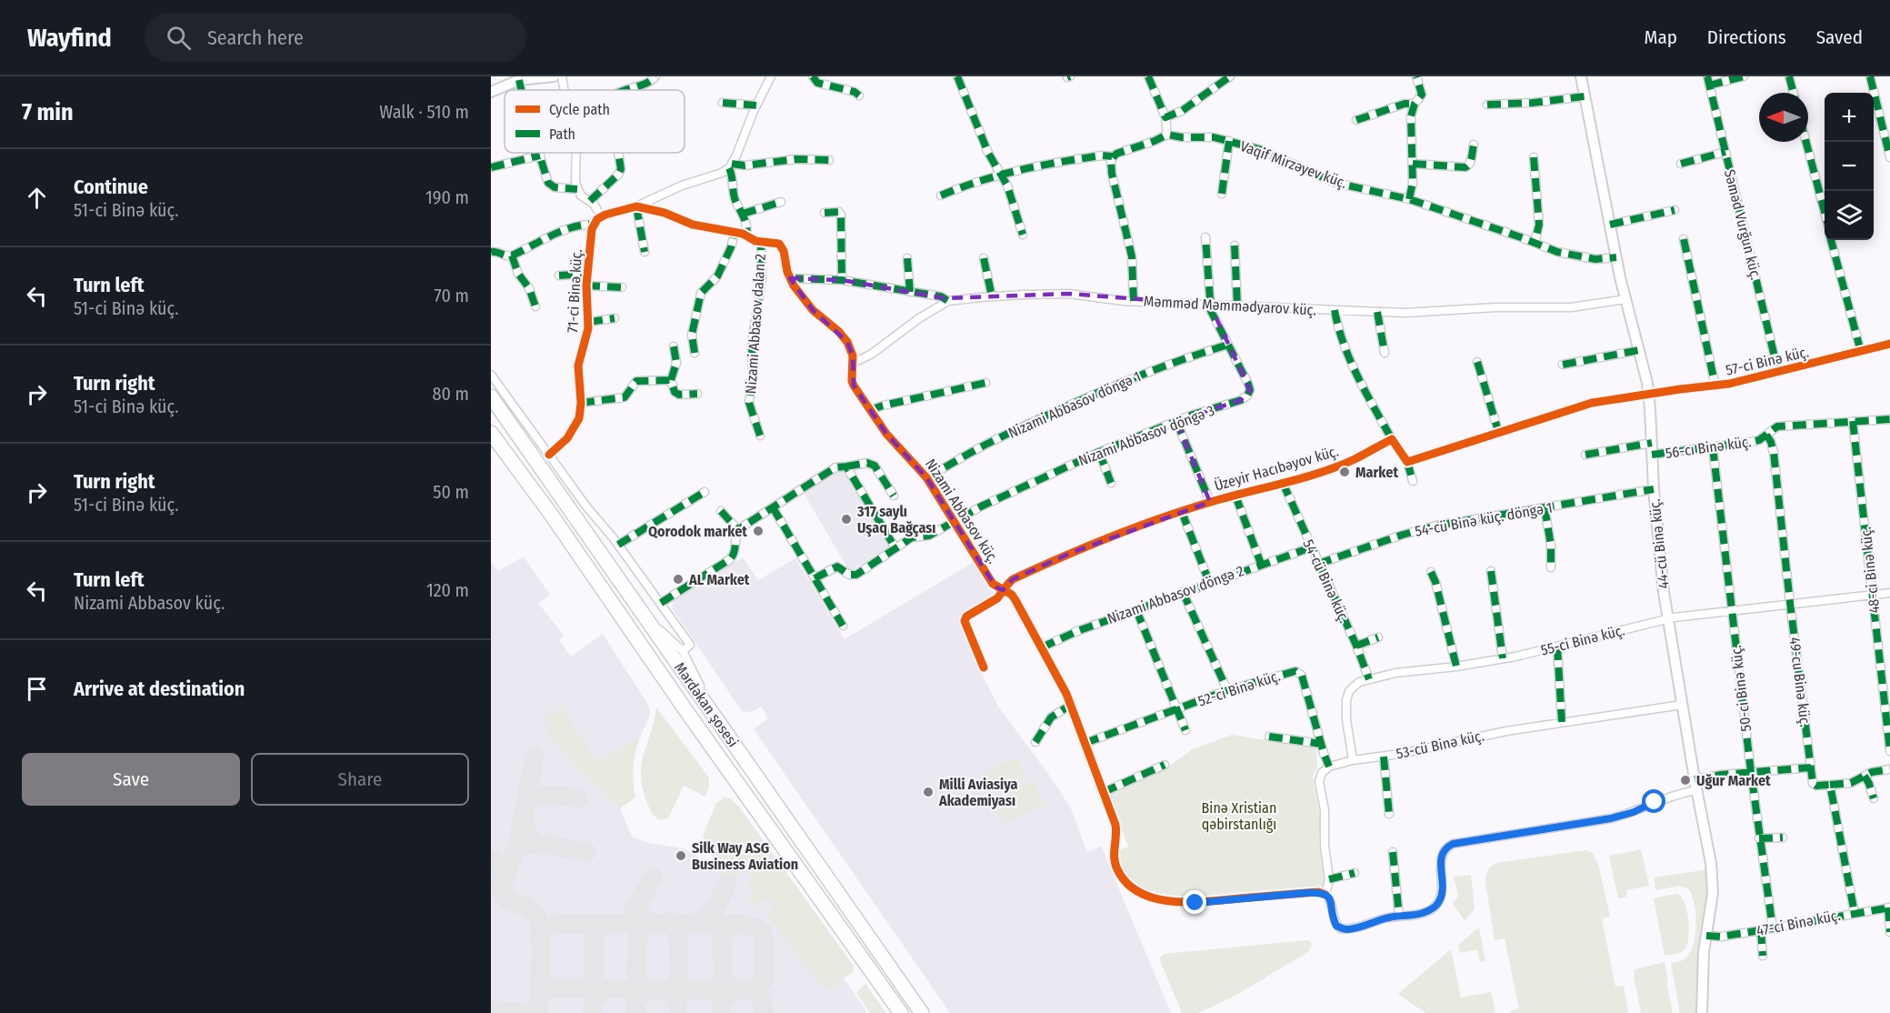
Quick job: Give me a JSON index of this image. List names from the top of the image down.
{
  "streets": {
    "highway": ["Mərdəkan şosesi"],
    "street": [
      "Vaqif Mirzəyev küç.",
      "Səməd Vurğun küç.",
      "71-ci Binə küç.",
      "Məmməd Məmmədyarov küç.",
      "Nizami Abbasov dalan 2",
      "57-ci Binə küç.",
      "Nizami Abbasov döngə 1",
      "Nizami Abbasov döngə 3",
      "56-cı Binə küç.",
      "Üzeyir Hacıbəyov küç.",
      "Nizami Abbasov küç.",
      "54-cü Binə küç. döngə 1",
      "44-cü Binə küç.",
      "48-ci Binə küç.",
      "54-cü Binə küç.",
      "Nizami Abbasov döngə 2",
      "55-ci Binə küç.",
      "49-cu Binə küç.",
      "52-ci Binə küç.",
      "50-ci Binə küç.",
      "53-cü Binə küç.",
      "47-ci Binə küç."
    ]
  },
  "crossings": [
    ["Vaqif Mirzəyev küç.", "44-cü Binə küç."],
    ["Səməd Vurğun küç.", "57-ci Binə küç."],
    ["Məmməd Məmmədyarov küç.", "Nizami Abbasov döngə 3"],
    ["Məmməd Məmmədyarov küç.", "Nizami Abbasov küç."],
    ["Məmməd Məmmədyarov küç.", "44-cü Binə küç."],
    ["Nizami Abbasov dalan 2", "Nizami Abbasov küç."],
    ["57-ci Binə küç.", "44-cü Binə küç."],
    ["Nizami Abbasov döngə 1", "Nizami Abbasov döngə 3"],
    ["Nizami Abbasov döngə 1", "Nizami Abbasov küç."],
    ["Nizami Abbasov döngə 3", "Nizami Abbasov küç."],
    ["56-cı Binə küç.", "44-cü Binə küç."],
    ["56-cı Binə küç.", "48-ci Binə küç."],
    ["56-cı Binə küç.", "49-cu Binə küç."],
    ["56-cı Binə küç.", "50-ci Binə küç."],
    ["Üzeyir Hacıbəyov küç.", "Nizami Abbasov küç."],
    ["Üzeyir Hacıbəyov küç.", "54-cü Binə küç."],
    ["Nizami Abbasov küç.", "Nizami Abbasov döngə 2"],
    ["Nizami Abbasov küç.", "52-ci Binə küç."],
    ["54-cü Binə küç. döngə 1", "44-cü Binə küç."],
    ["54-cü Binə küç. döngə 1", "54-cü Binə küç."],
    ["44-cü Binə küç.", "55-ci Binə küç."],
    ["44-cü Binə küç.", "53-cü Binə küç."],
    ["44-cü Binə küç.", "47-ci Binə küç."],
    ["48-ci Binə küç.", "55-ci Binə küç."],
    ["54-cü Binə küç.", "Nizami Abbasov döngə 2"],
    ["54-cü Binə küç.", "55-ci Binə küç."],
    ["55-ci Binə küç.", "49-cu Binə küç."],
    ["55-ci Binə küç.", "50-ci Binə küç."],
    ["55-ci Binə küç.", "53-cü Binə küç."],
    ["52-ci Binə küç.", "53-cü Binə küç."],
    ["50-ci Binə küç.", "47-ci Binə küç."]
  ],
  "parks": ["Binə Xristian qəbirstanlığı"],
  "places": [
    "Market",
    "317 saylı Uşaq Bağçası",
    "Qorodok market",
    "AL Market",
    "Uğur Market",
    "Milli Aviasiya Akademiyası",
    "Silk Way ASG Business Aviation"
  ],
  "legend": ["Cycle path", "Path"],
  "north": "left",
  "page": {
    "header": "Wayfind",
    "search": "Search here",
    "nav": ["Map", "Directions", "Saved"],
    "heading": ["7 min", "Walk · 510 m"],
    "map_buttons": ["+", "−"],
    "list": [
      ["Continue", "51-ci Binə küç.", "190 m"],
      ["Turn left", "51-ci Binə küç.", "70 m"],
      ["Turn right", "51-ci Binə küç.", "80 m"],
      ["Turn right", "51-ci Binə küç.", "50 m"],
      ["Turn left", "Nizami Abbasov küç.", "120 m"],
      "Arrive at destination"
    ],
    "buttons": ["Save", "Share"]
  }
}
